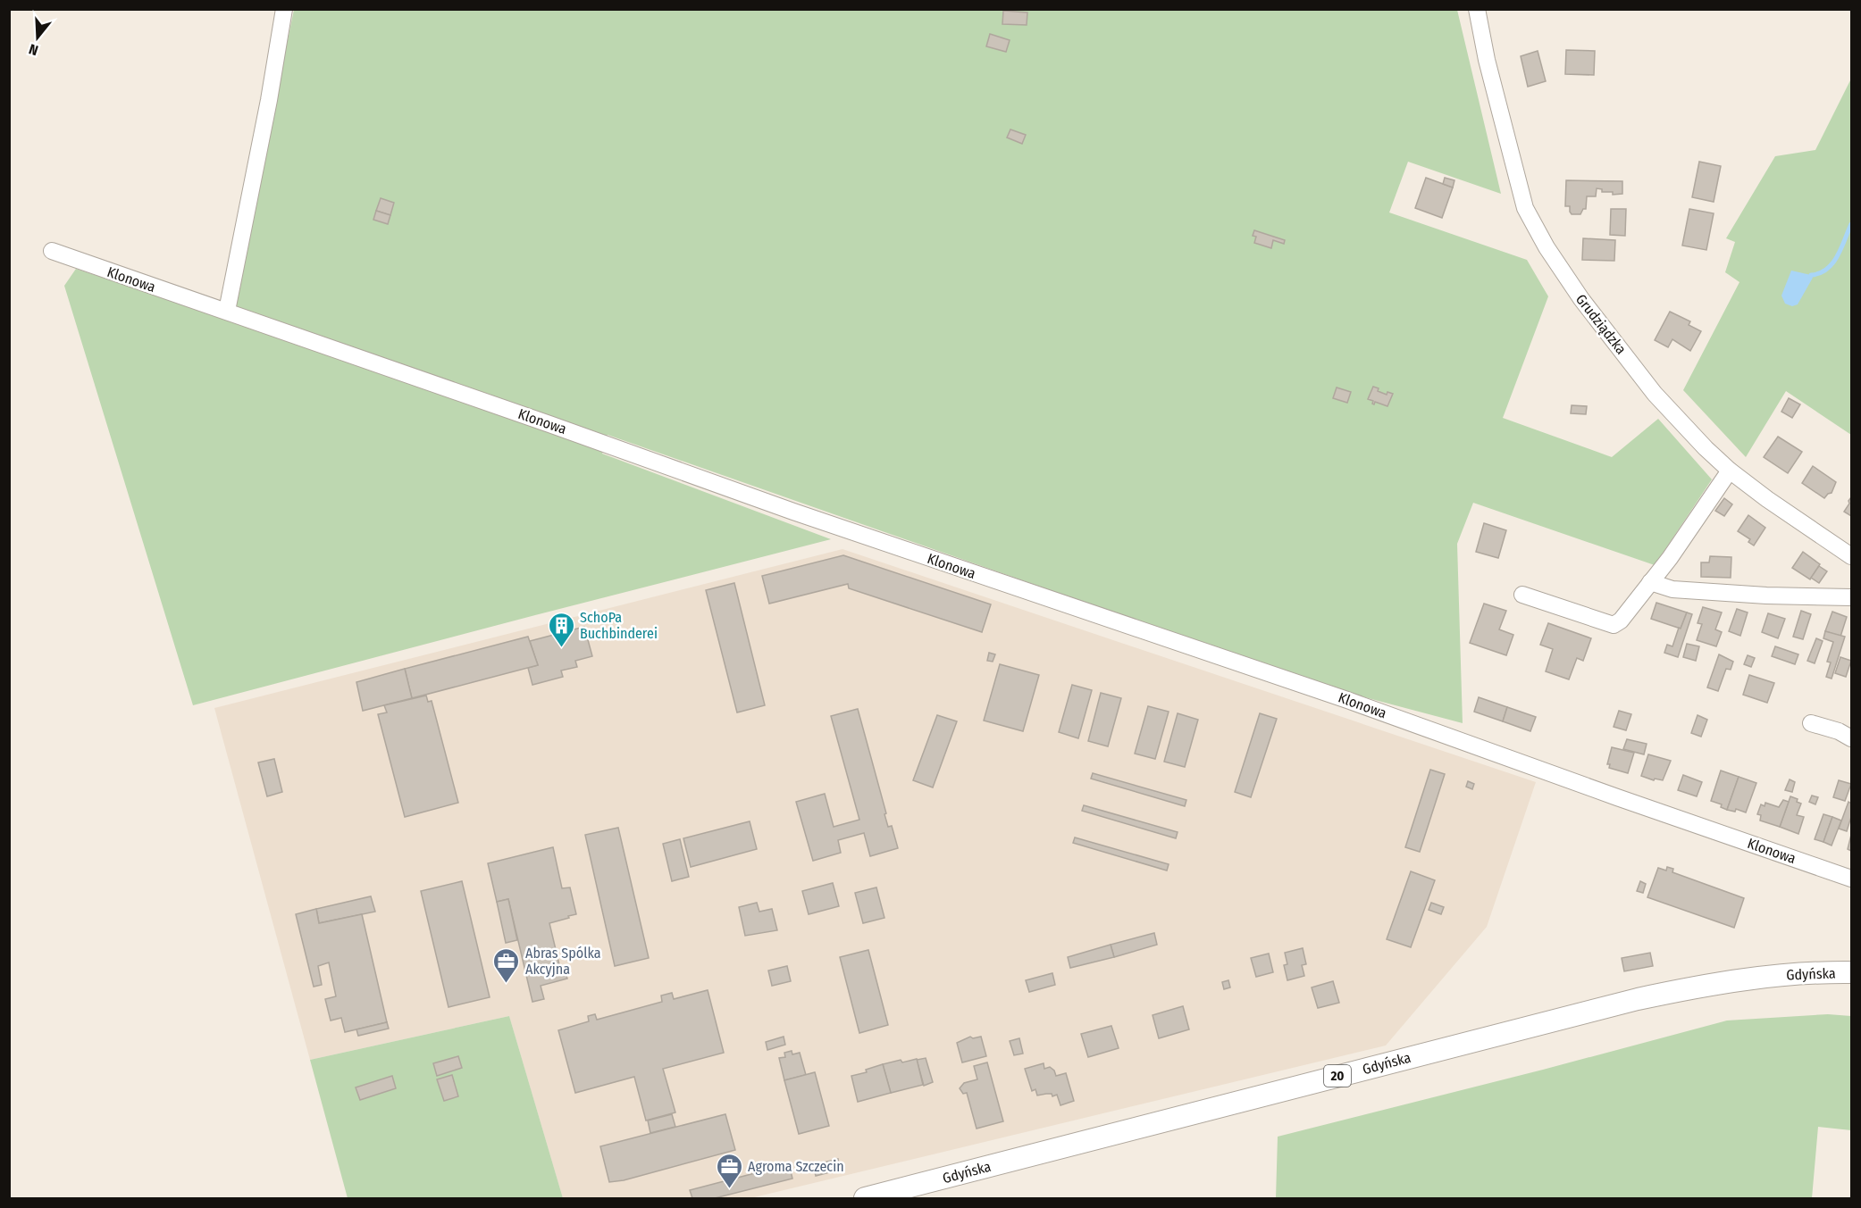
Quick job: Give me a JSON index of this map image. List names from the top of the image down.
{
  "streets": {
    "main road": ["Gdyńska", "20"],
    "street": ["Klonowa", "Grudziądzka"]
  },
  "places": {
    "building": ["SchoPa Buchbinderei"],
    "office": ["Abras Spólka Akcyjna", "Agroma Szczecin"]
  },
  "north": "bottom"
}
